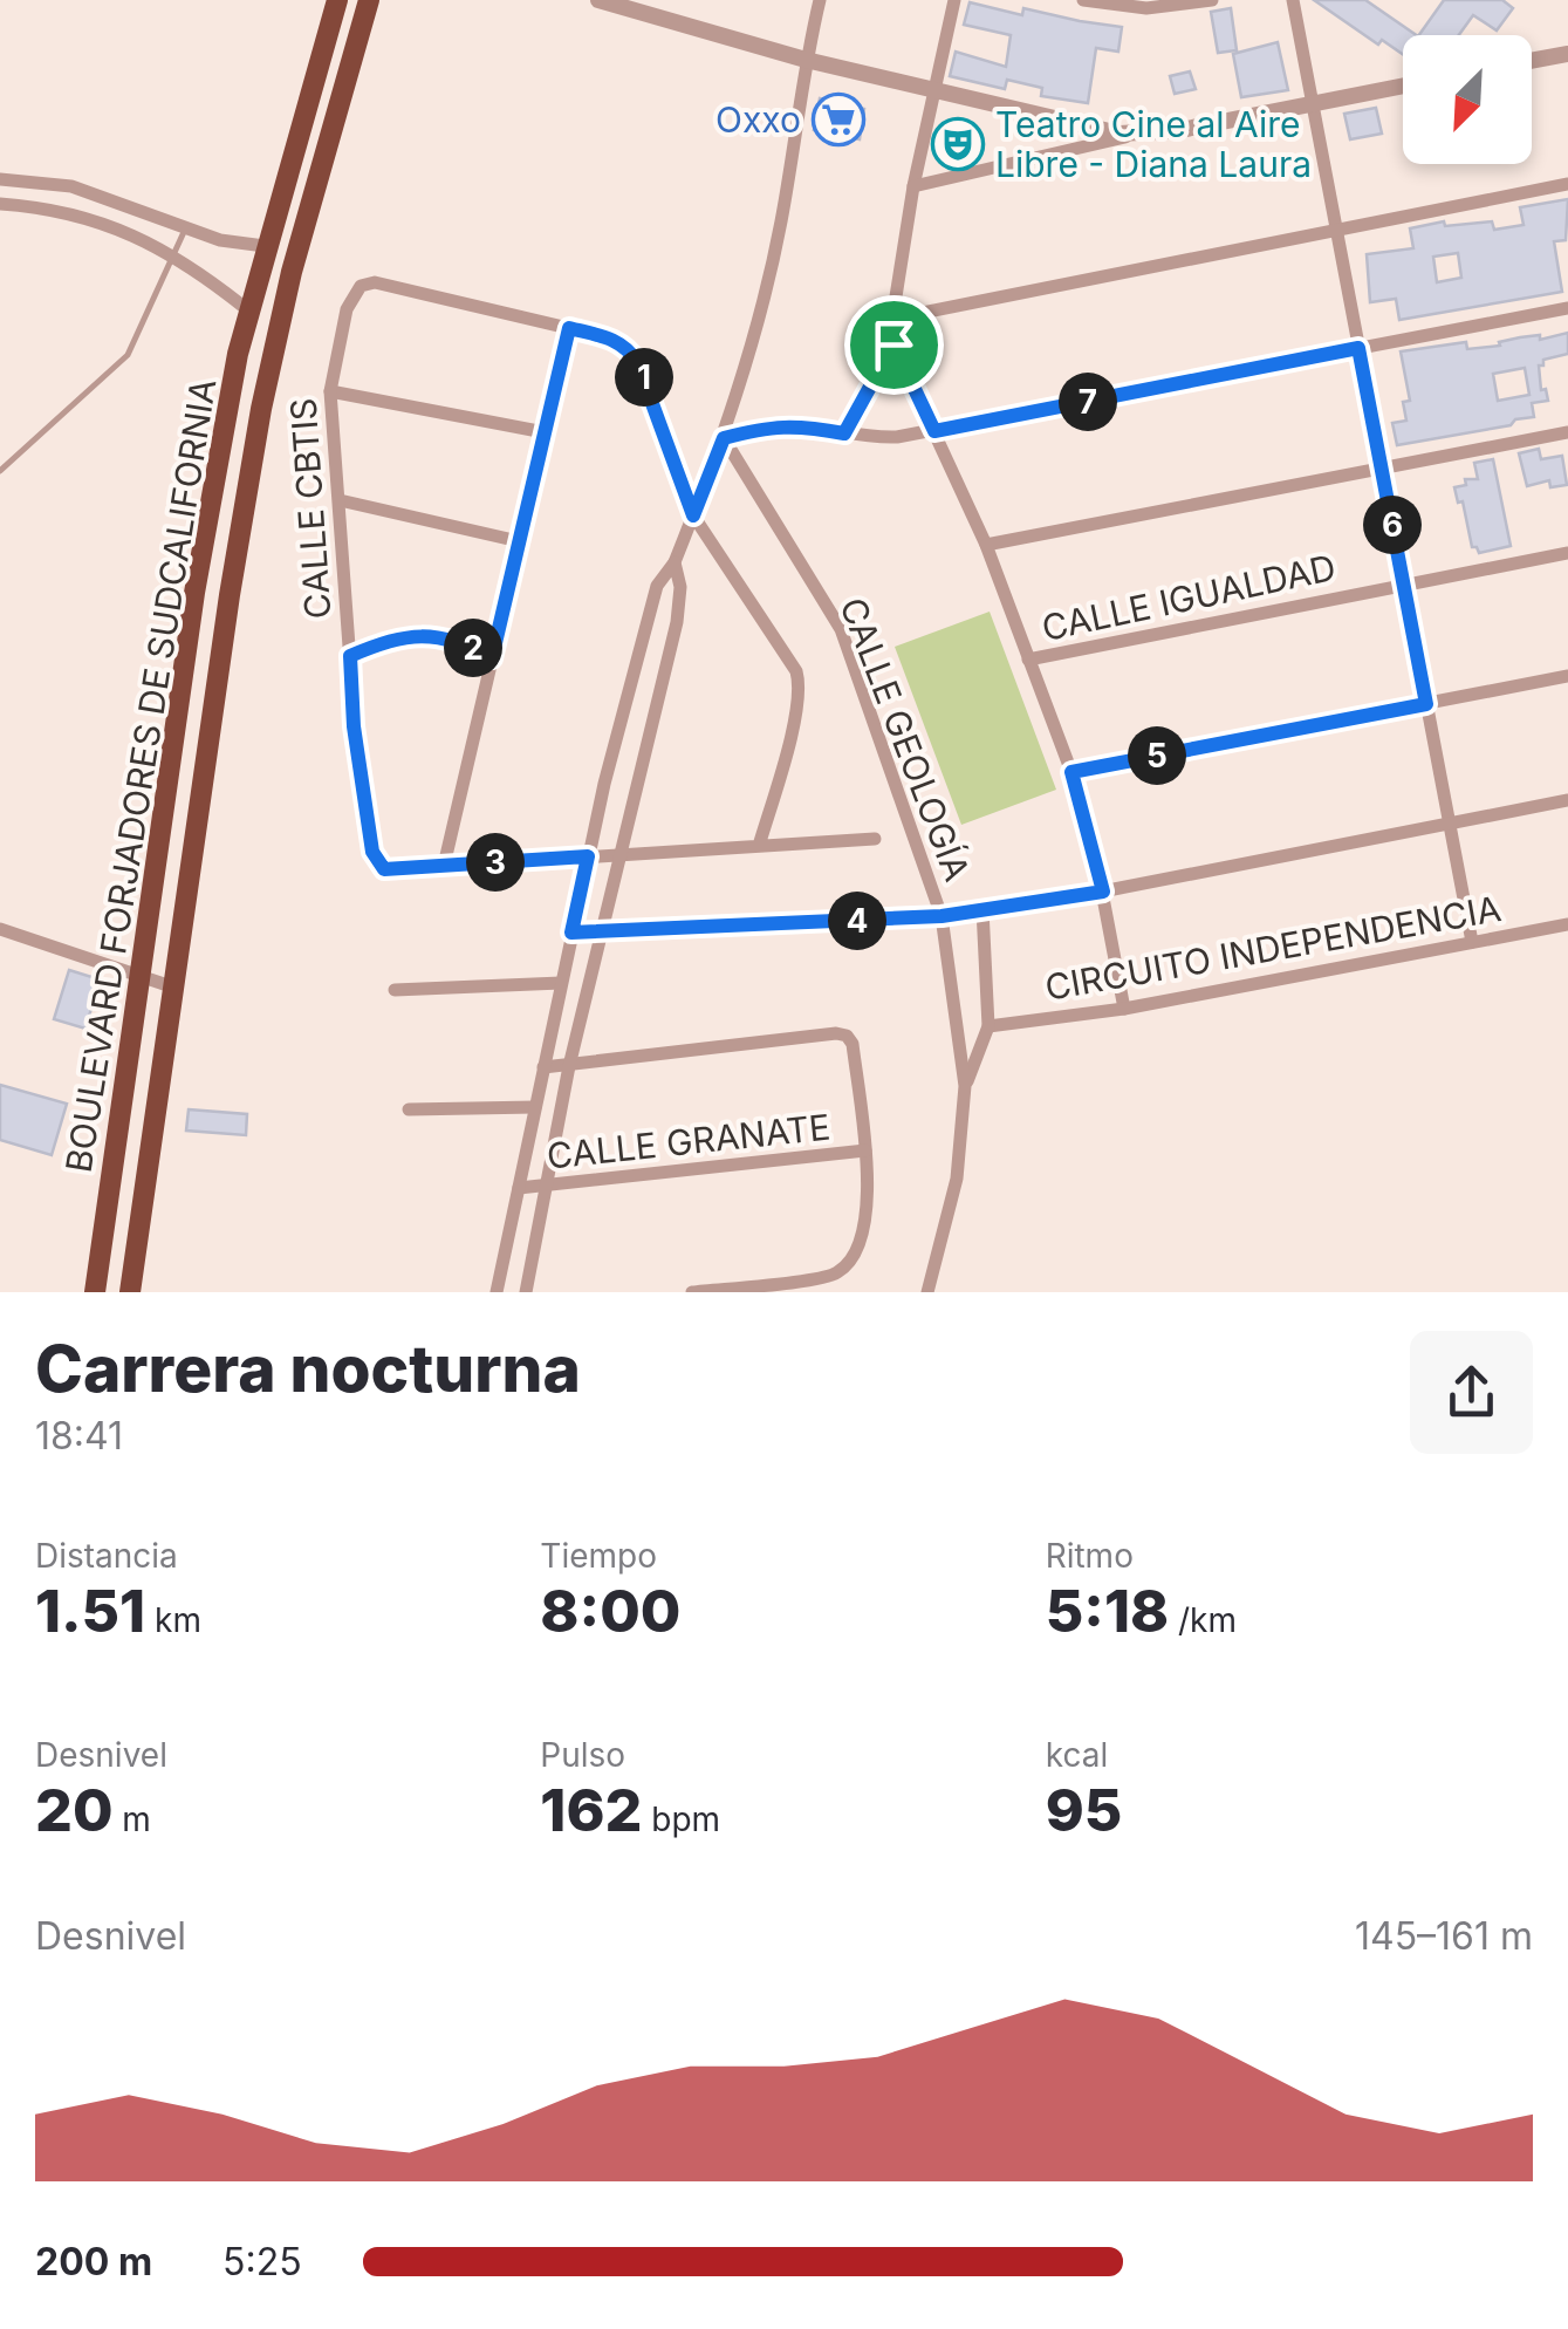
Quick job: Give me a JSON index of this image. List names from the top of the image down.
{
  "streets": {
    "highway": ["BOULEVARD FORJADORES DE SUDCALIFORNIA"],
    "street": [
      "CALLE CBTIS",
      "CALLE IGUALDAD",
      "CALLE GEOLOGÍA",
      "CIRCUITO INDEPENDENCIA",
      "CALLE GRANATE"
    ]
  },
  "places": {
    "supermarket": ["Oxxo"],
    "theatre": ["Teatro Cine al Aire Libre - Diana Laura"]
  },
  "north": "bottom left",
  "page": {
    "pins": [
      "1",
      "7",
      "6",
      "2",
      "5",
      "3",
      "4"
    ],
    "heading": ["Carrera nocturna", "18:41"],
    "stats": [
      ["Distancia", "1.51 km"],
      ["Tiempo", "8:00"],
      ["Ritmo", "5:18 /km"],
      ["Desnivel", "20 m"],
      ["Pulso", "162 bpm"],
      ["kcal", "95"]
    ],
    "chart": ["Desnivel", "145–161 m"],
    "list": [
      {
        "name": "200 m",
        "note": "5:25"
      }
    ]
  }
}
